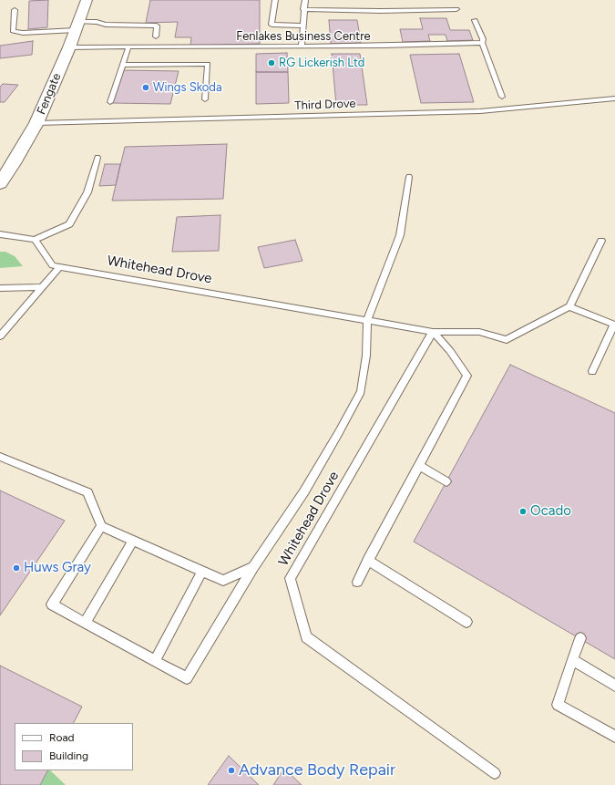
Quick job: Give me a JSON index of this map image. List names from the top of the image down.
{
  "streets": {
    "street": ["Fengate"],
    "lane": ["Fenlakes Business Centre", "Third Drove", "Whitehead Drove"]
  },
  "crossings": [
    ["Fenlakes Business Centre", "Fengate"],
    ["Fengate", "Third Drove"]
  ],
  "places": [
    "RG Lickerish Ltd",
    "Wings Skoda",
    "Ocado",
    "Huws Gray",
    "Advance Body Repair"
  ],
  "legend": ["Road", "Building"]
}
